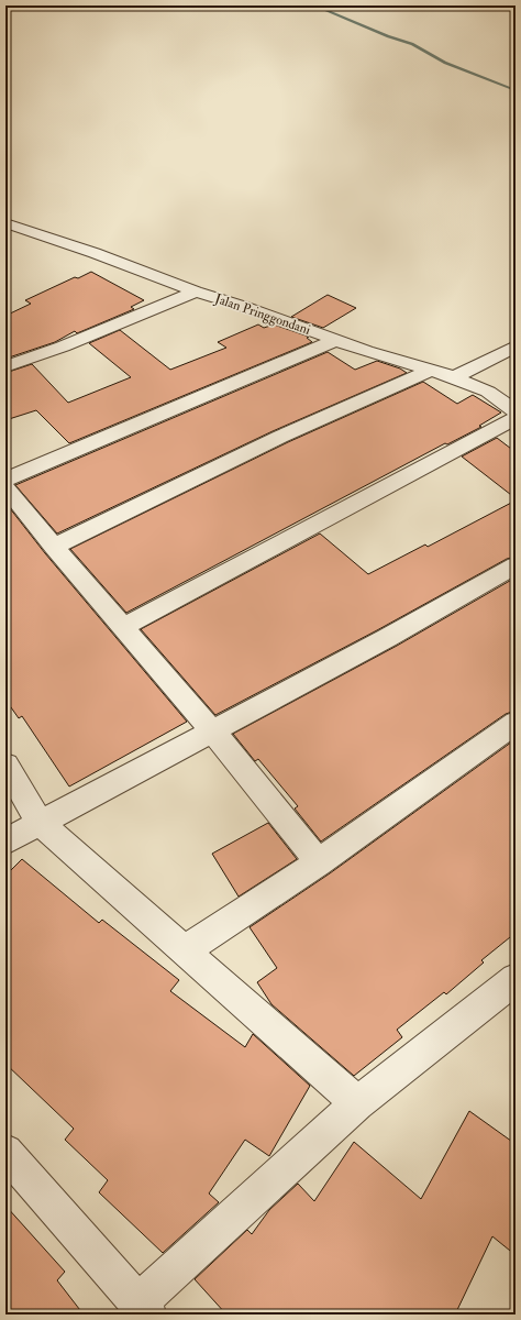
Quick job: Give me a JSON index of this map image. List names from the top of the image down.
{
  "streets": {
    "street": ["Jalan Pringgondani"]
  }
}
